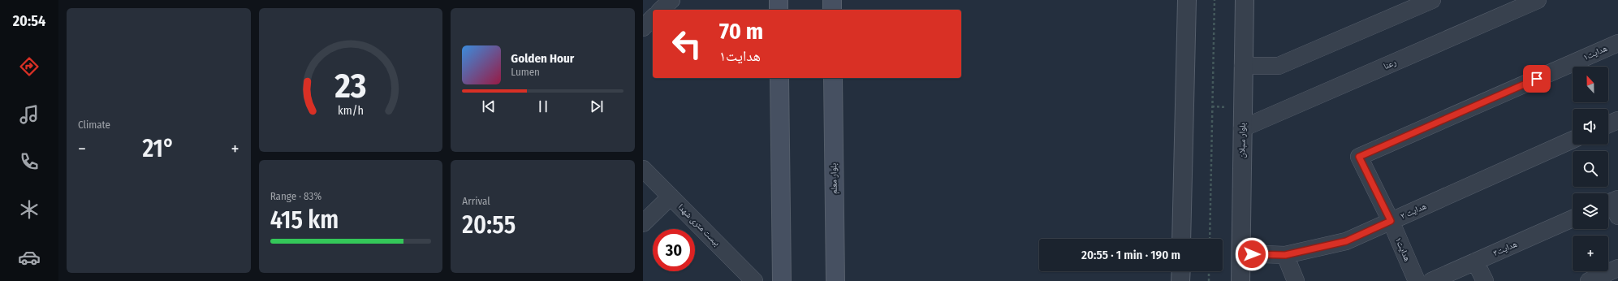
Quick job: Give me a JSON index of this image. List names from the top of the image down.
{
  "streets": {
    "main road": ["بلوار معلم"],
    "street": [
      "هدایت۱",
      "رعنا",
      "بلوار سبلان",
      "هدایت ۲",
      "بیست متری شهدا",
      "هدایت۳"
    ]
  },
  "crossings": [
    ["هدایت۱", "هدایت ۲"],
    ["رعنا", "بلوار سبلان"],
    ["بلوار سبلان", "هدایت ۲"]
  ],
  "north": "top",
  "page": {
    "tabs": "20:54",
    "tile": [
      "Climate",
      ["Range · 83%", "415 km"],
      ["Arrival", "20:55"]
    ],
    "turn": ["70 m", "هدایت۱"],
    "song": ["Golden Hour", "Lumen"],
    "map_buttons": "+",
    "heat": ["−", "21°", "+"],
    "limit": "30",
    "trip": "20:55 · 1 min · 190 m",
    "gauge": ["23", "km/h"]
  }
}
